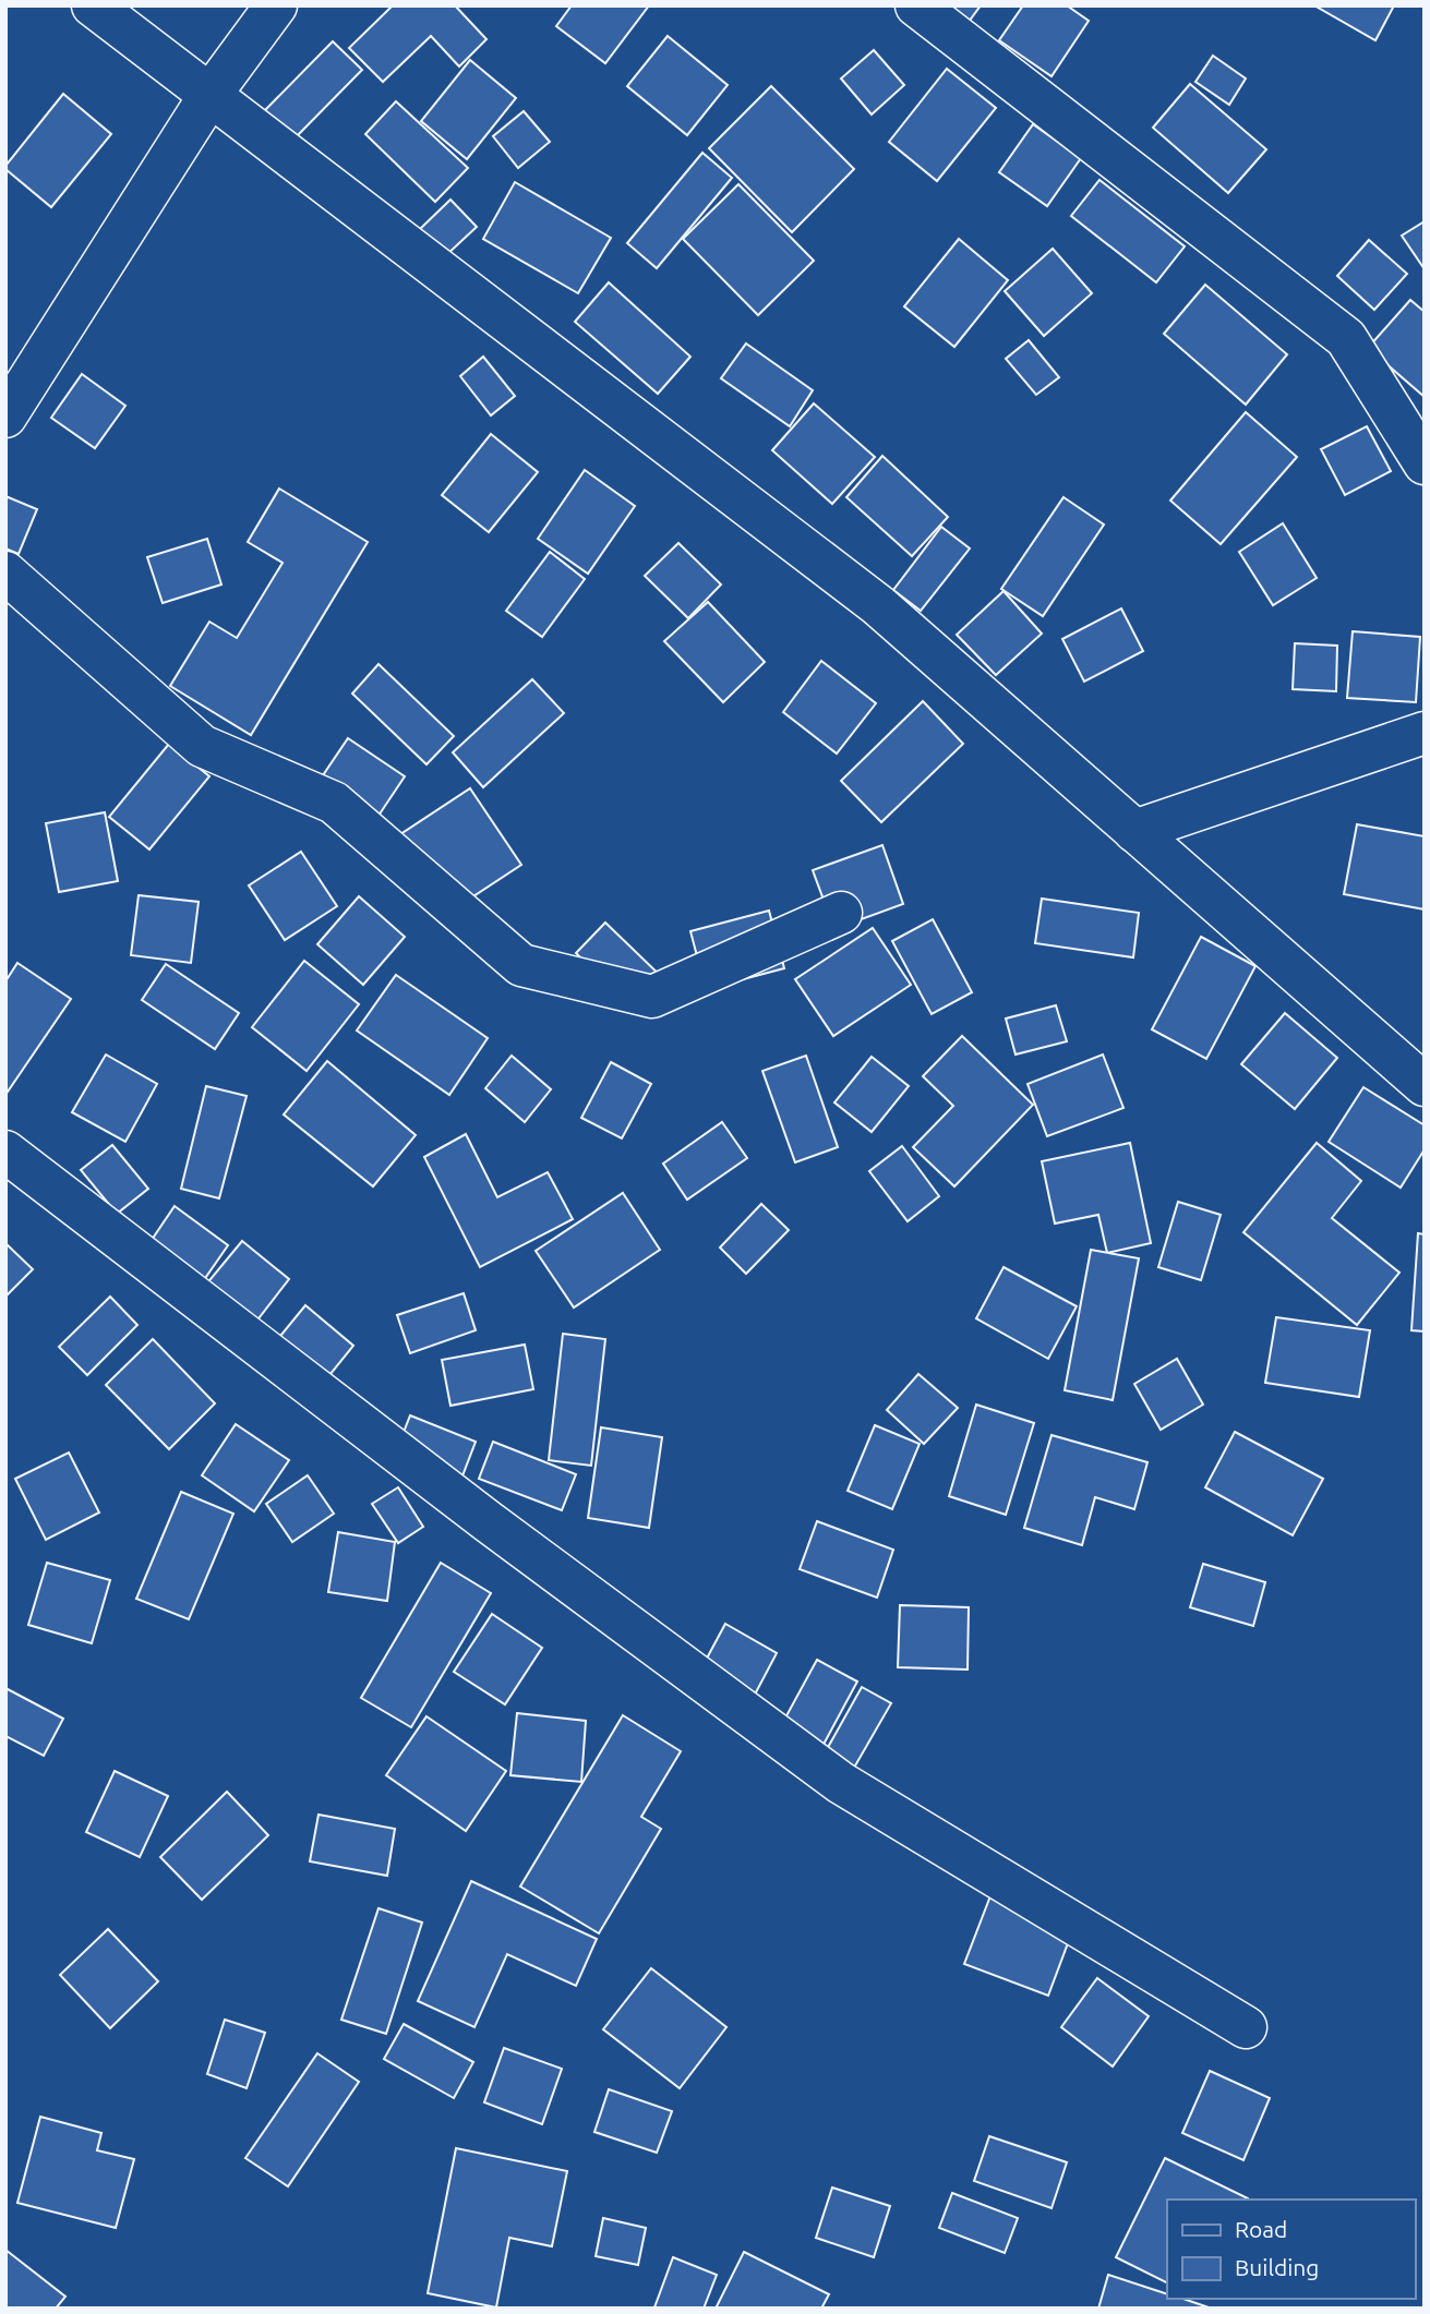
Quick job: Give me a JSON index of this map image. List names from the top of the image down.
{
  "legend": ["Road", "Building"]
}
